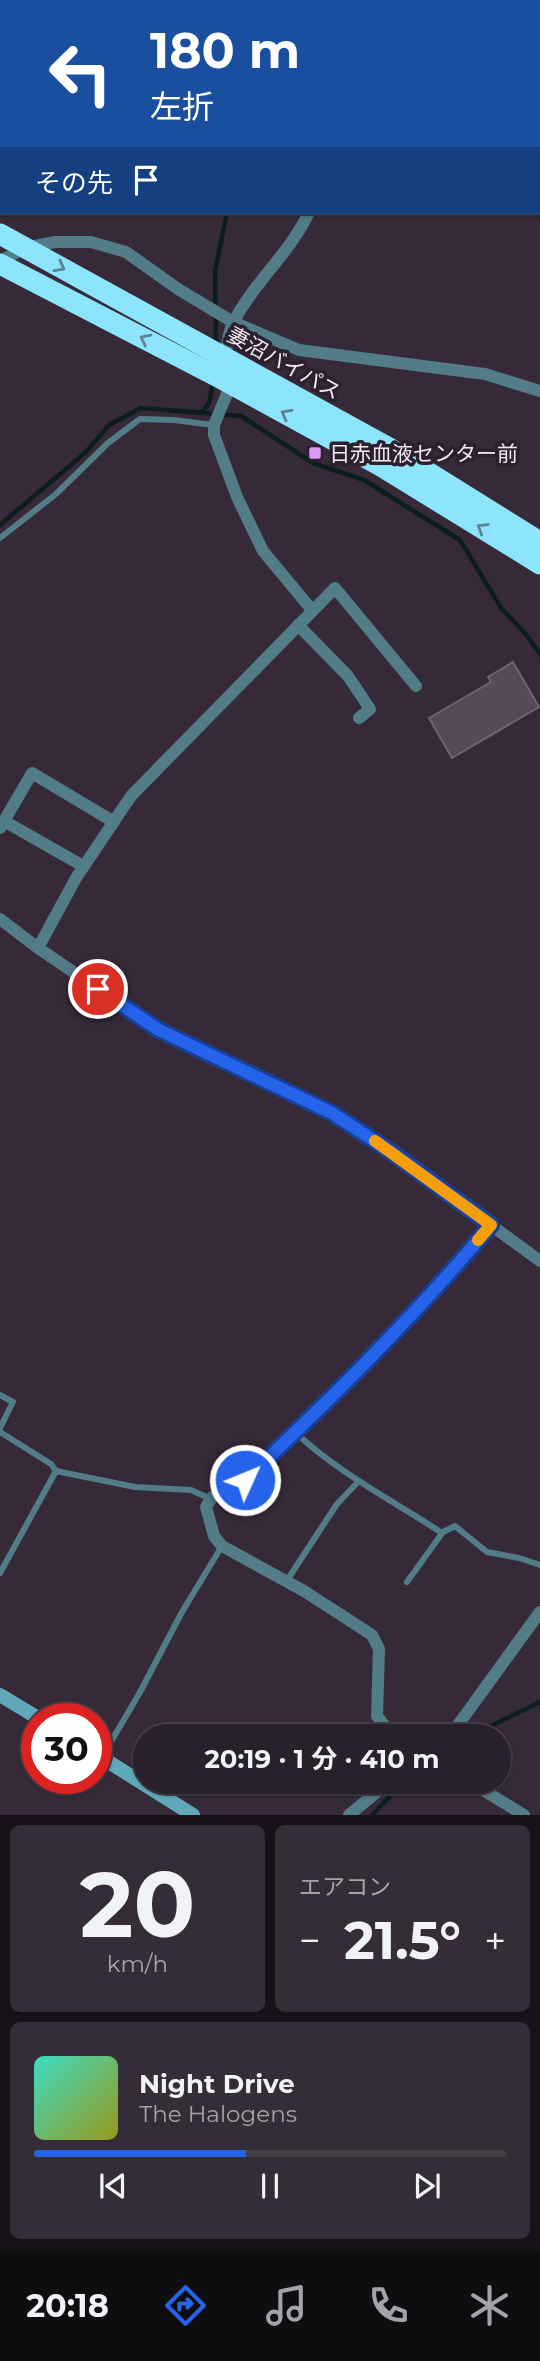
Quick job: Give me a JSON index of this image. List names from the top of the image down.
{
  "streets": {
    "highway": ["妻沼バイパス"]
  },
  "places": {
    "transit": ["日赤血液センター前"]
  },
  "page": {
    "turn": ["180 m", "左折"],
    "then": "その先",
    "limit": "30",
    "trip": "20:19 · 1 分 · 410 m",
    "tile": [
      ["20", "km/h"],
      "エアコン"
    ],
    "heat": ["−", "21.5°", "+"],
    "song": ["Night Drive", "The Halogens"],
    "tabs": "20:18"
  }
}
